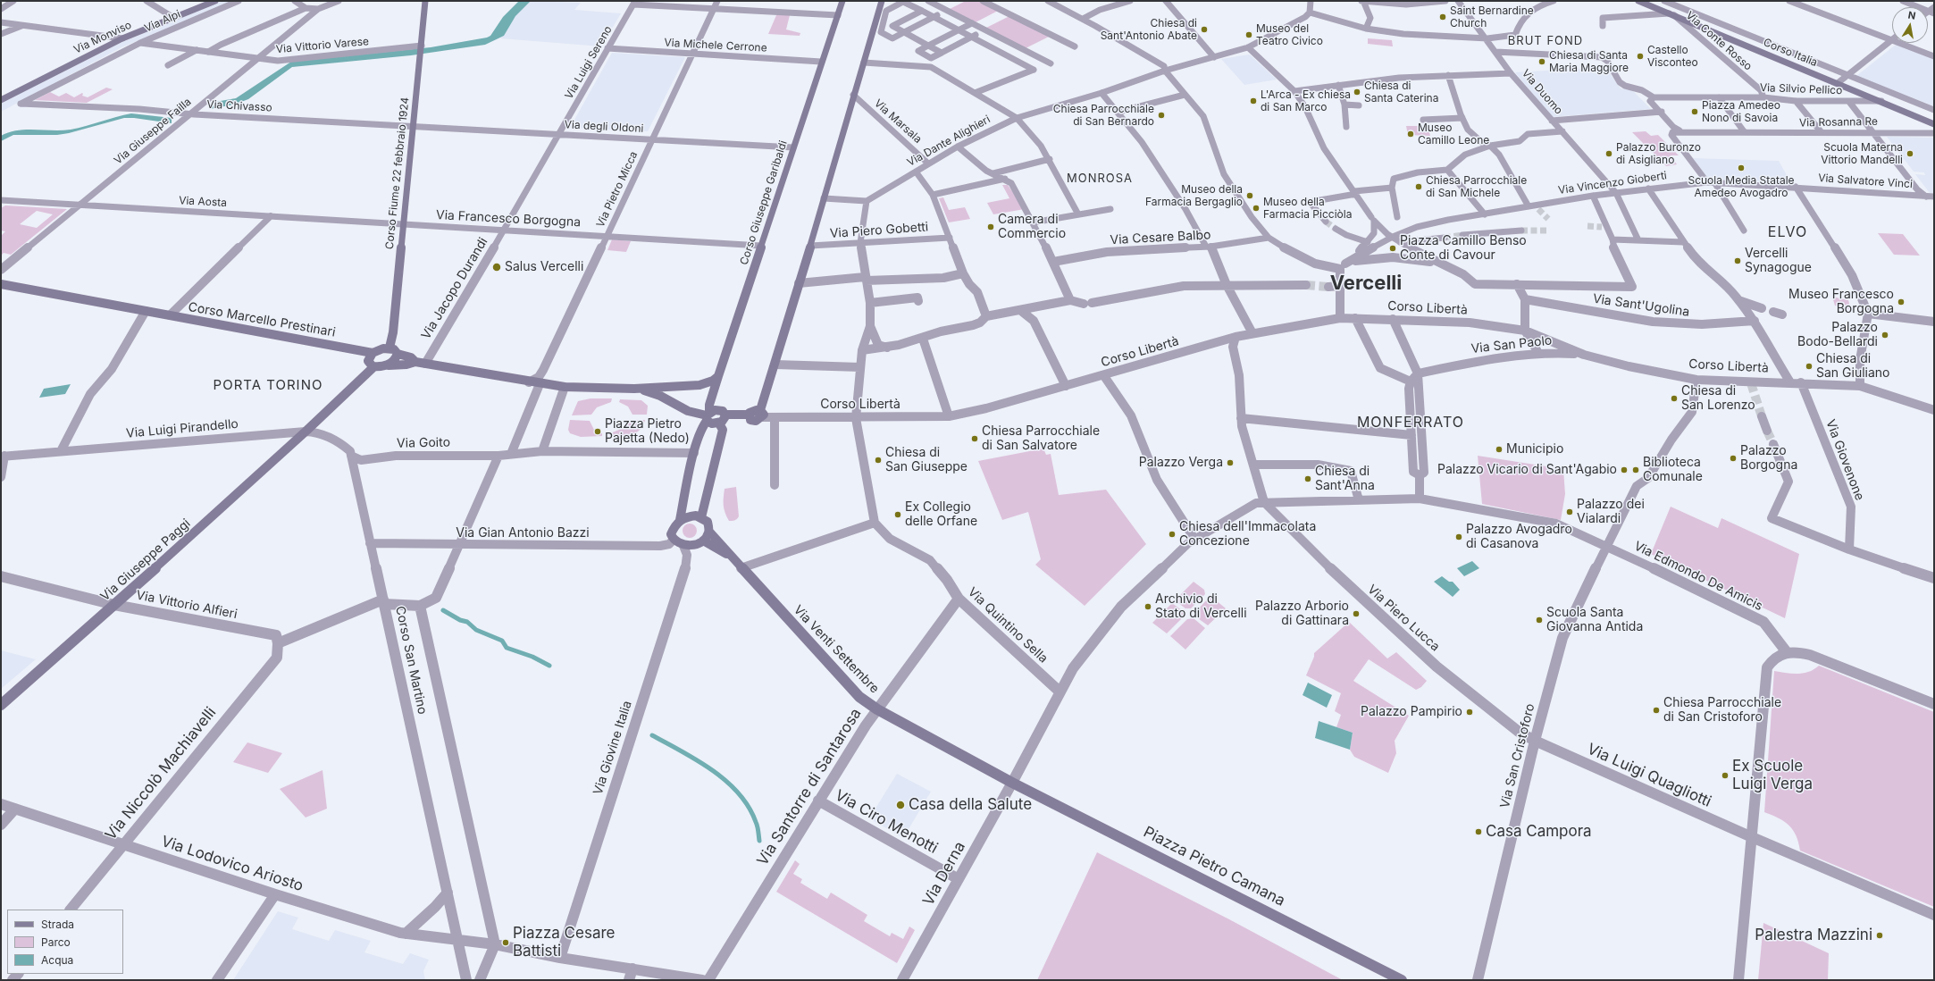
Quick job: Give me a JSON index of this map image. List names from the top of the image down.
{
  "streets": {
    "main road": [
      "Via Monviso",
      "Corso Italia",
      "Corso Fiume 22 febbraio 1924",
      "Corso Giuseppe Garibaldi",
      "Corso Marcello Prestinari",
      "Via Giuseppe Paggi",
      "Via Venti Settembre",
      "Piazza Pietro Camana"
    ],
    "street": [
      "Via Alpi",
      "Via Conte Rosso",
      "Via Vittorio Varese",
      "Via Michele Cerrone",
      "Via Luigi Sereno",
      "Via Silvio Pellico",
      "Via Duomo",
      "Via Chivasso",
      "Via Marsala",
      "Via Rosanna Re",
      "Via degli Oldoni",
      "Via Giuseppe Failla",
      "Via Dante Alighieri",
      "Via Salvatore Vinci",
      "Via Vincenzo Gioberti",
      "Via Pietro Micca",
      "Via Aosta",
      "Via Francesco Borgogna",
      "Via Piero Gobetti",
      "Via Cesare Balbo",
      "Via Jacopo Durandi",
      "Via Sant'Ugolina",
      "Corso Libertà",
      "Via San Paolo",
      "Via Luigi Pirandello",
      "Via Goito",
      "Via Giovenone",
      "Via Gian Antonio Bazzi",
      "Via Edmondo De Amicis",
      "Via Vittorio Alfieri",
      "Via Piero Lucca",
      "Via Quintino Sella",
      "Corso San Martino",
      "Via Giovine Italia",
      "Via San Cristoforo",
      "Via Niccolò Machiavelli",
      "Via Luigi Quagliotti",
      "Via Santorre di Santarosa",
      "Via Ciro Menotti",
      "Via Lodovico Ariosto",
      "Via Derna"
    ]
  },
  "crossings": [
    ["Via Alpi", "Via Vittorio Varese"],
    ["Via Alpi", "Via Chivasso"],
    ["Via Conte Rosso", "Corso Italia"],
    ["Via Conte Rosso", "Via Silvio Pellico"],
    ["Via Vittorio Varese", "Via Giuseppe Failla"],
    ["Via Vittorio Varese", "Corso Fiume 22 febbraio 1924"],
    ["Via Michele Cerrone", "Via Luigi Sereno"],
    ["Via Michele Cerrone", "Via Pietro Micca"],
    ["Via Michele Cerrone", "Corso Giuseppe Garibaldi"],
    ["Corso Italia", "Via Silvio Pellico"],
    ["Via Luigi Sereno", "Via degli Oldoni"],
    ["Via Luigi Sereno", "Via Jacopo Durandi"],
    ["Via Duomo", "Via Vincenzo Gioberti"],
    ["Via Chivasso", "Via degli Oldoni"],
    ["Via Chivasso", "Via Giuseppe Failla"],
    ["Via Chivasso", "Corso Fiume 22 febbraio 1924"],
    ["Via Marsala", "Via Dante Alighieri"],
    ["Via degli Oldoni", "Corso Fiume 22 febbraio 1924"],
    ["Via degli Oldoni", "Via Pietro Micca"],
    ["Via degli Oldoni", "Corso Giuseppe Garibaldi"],
    ["Via degli Oldoni", "Via Jacopo Durandi"],
    ["Via Giuseppe Failla", "Via Aosta"],
    ["Corso Fiume 22 febbraio 1924", "Via Aosta"],
    ["Corso Fiume 22 febbraio 1924", "Via Francesco Borgogna"],
    ["Via Salvatore Vinci", "Via Vincenzo Gioberti"],
    ["Via Pietro Micca", "Via Francesco Borgogna"],
    ["Via Aosta", "Via Francesco Borgogna"],
    ["Corso Giuseppe Garibaldi", "Via Francesco Borgogna"],
    ["Corso Giuseppe Garibaldi", "Via Gian Antonio Bazzi"],
    ["Corso Giuseppe Garibaldi", "Via Venti Settembre"],
    ["Corso Giuseppe Garibaldi", "Via Giovine Italia"],
    ["Via Francesco Borgogna", "Via Jacopo Durandi"],
    ["Corso Libertà", "Via San Paolo"],
    ["Corso Libertà", "Via Giovenone"],
    ["Corso Libertà", "Via San Cristoforo"],
    ["Via Luigi Pirandello", "Via Giuseppe Paggi"],
    ["Via Luigi Pirandello", "Corso San Martino"],
    ["Via Goito", "Corso San Martino"],
    ["Via Gian Antonio Bazzi", "Via Venti Settembre"],
    ["Via Gian Antonio Bazzi", "Corso San Martino"],
    ["Via Gian Antonio Bazzi", "Via Giovine Italia"],
    ["Via Giuseppe Paggi", "Via Vittorio Alfieri"],
    ["Via Edmondo De Amicis", "Via Piero Lucca"],
    ["Via Edmondo De Amicis", "Via San Cristoforo"],
    ["Via Edmondo De Amicis", "Via Derna"],
    ["Via Vittorio Alfieri", "Via Niccolò Machiavelli"],
    ["Via Piero Lucca", "Via San Cristoforo"],
    ["Via Piero Lucca", "Via Luigi Quagliotti"],
    ["Via Piero Lucca", "Via Derna"],
    ["Via Quintino Sella", "Via Santorre di Santarosa"],
    ["Via Quintino Sella", "Via Derna"],
    ["Via Venti Settembre", "Via Giovine Italia"],
    ["Via Venti Settembre", "Via Santorre di Santarosa"],
    ["Via Venti Settembre", "Piazza Pietro Camana"],
    ["Via Venti Settembre", "Via Derna"],
    ["Corso San Martino", "Via Lodovico Ariosto"],
    ["Via San Cristoforo", "Via Luigi Quagliotti"],
    ["Via Niccolò Machiavelli", "Via Lodovico Ariosto"],
    ["Via Santorre di Santarosa", "Via Ciro Menotti"],
    ["Via Ciro Menotti", "Via Derna"],
    ["Piazza Pietro Camana", "Via Derna"]
  ],
  "districts": [
    "BRUT FOND",
    "MONROSA",
    "ELVO",
    "Vercelli",
    "PORTA TORINO",
    "MONFERRATO"
  ],
  "places": [
    "Saint Bernardine Church",
    "Chiesa di Sant'Antonio Abate",
    "Museo del Teatro Civico",
    "Castello Visconteo",
    "Chiesa di Santa Maria Maggiore",
    "Chiesa di Santa Caterina",
    "L'Arca - Ex chiesa di San Marco",
    "Piazza Amedeo Nono di Savoia",
    "Chiesa Parrocchiale di San Bernardo",
    "Museo Camillo Leone",
    "Palazzo Buronzo di Asigliano",
    "Scuola Materna Vittorio Mandelli",
    "Scuola Media Statale Amedeo Avogadro",
    "Chiesa Parrocchiale di San Michele",
    "Museo della Farmacia Bergaglio",
    "Museo della Farmacia Picciòla",
    "Camera di Commercio",
    "Piazza Camillo Benso Conte di Cavour",
    "Vercelli Synagogue",
    "Salus Vercelli",
    "Museo Francesco Borgogna",
    "Palazzo Bodo-Bellardi",
    "Chiesa di San Giuliano",
    "Chiesa di San Lorenzo",
    "Piazza Pietro Pajetta (Nedo)",
    "Chiesa Parrocchiale di San Salvatore",
    "Municipio",
    "Palazzo Borgogna",
    "Chiesa di San Giuseppe",
    "Palazzo Verga",
    "Palazzo Vicario di Sant'Agabio",
    "Biblioteca Comunale",
    "Chiesa di Sant'Anna",
    "Palazzo dei Vialardi",
    "Ex Collegio delle Orfane",
    "Chiesa dell'Immacolata Concezione",
    "Palazzo Avogadro di Casanova",
    "Archivio di Stato di Vercelli",
    "Palazzo Arborio di Gattinara",
    "Scuola Santa Giovanna Antida",
    "Chiesa Parrocchiale di San Cristoforo",
    "Palazzo Pampirio",
    "Ex Scuole Luigi Verga",
    "Casa della Salute",
    "Casa Campora",
    "Palestra Mazzini",
    "Piazza Cesare Battisti"
  ],
  "legend": ["Strada", "Parco", "Acqua"],
  "north": "top"
}
